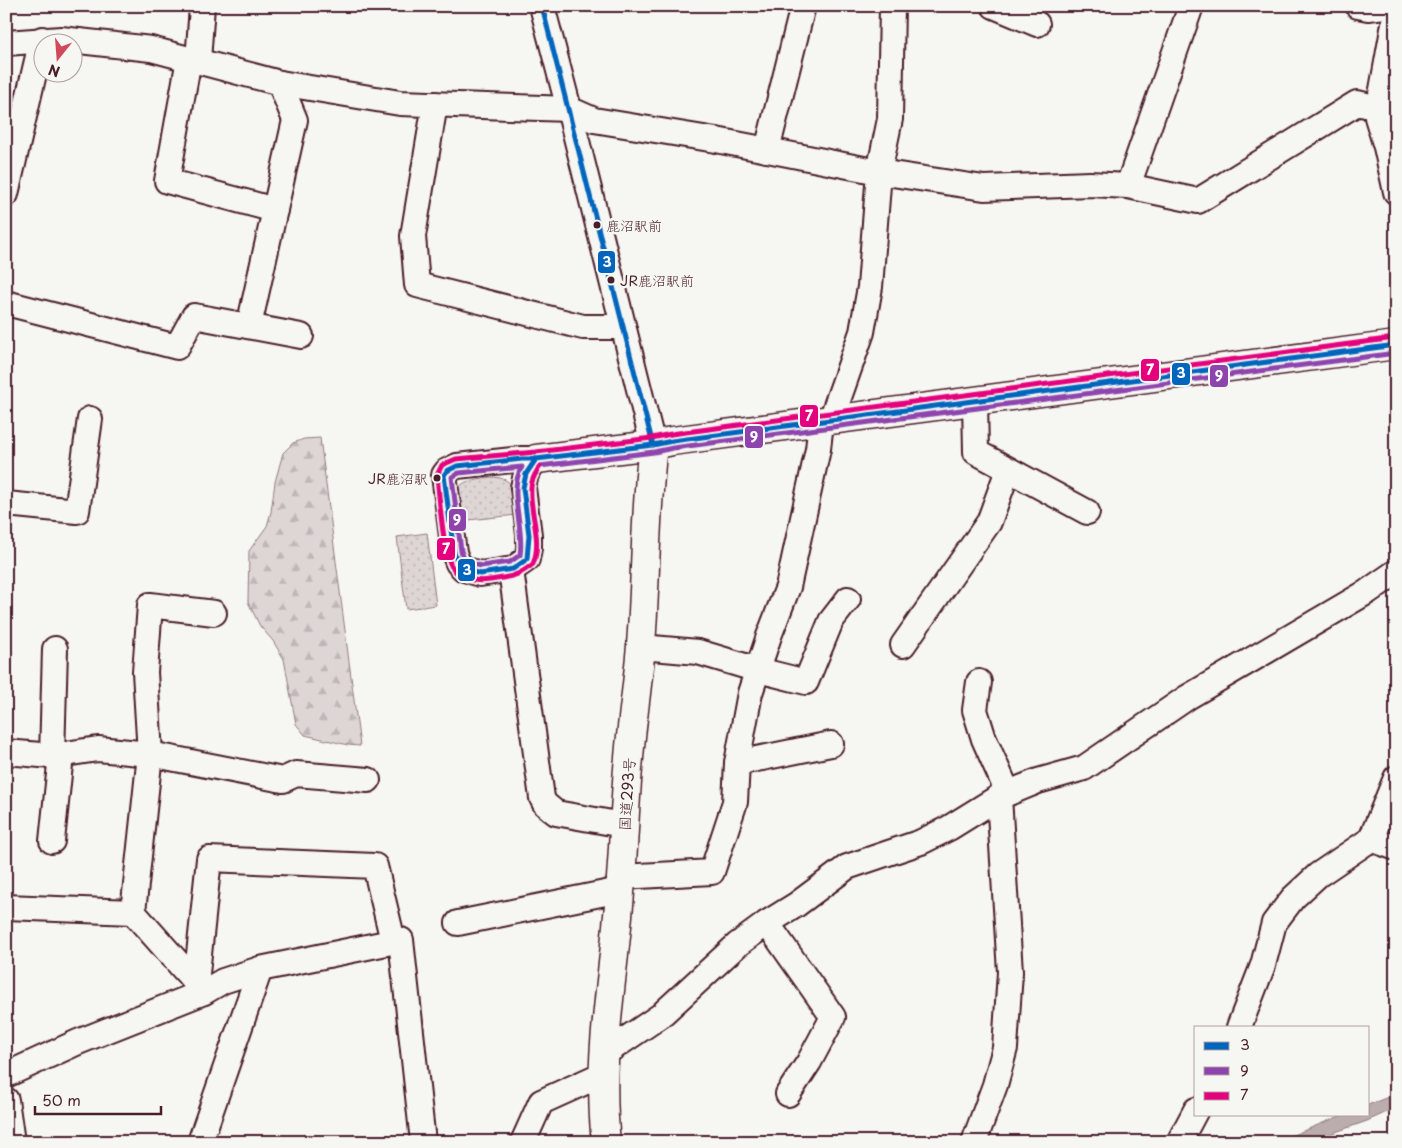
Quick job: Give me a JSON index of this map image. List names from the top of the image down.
{
  "streets": {
    "main road": ["国道293号"]
  },
  "places": ["鹿沼駅前", "JR鹿沼駅前", "JR鹿沼駅"],
  "lines": ["transit line 3", "transit line 7", "transit line 9"],
  "legend": ["3", "9", "7"],
  "scale_bar": "50 m",
  "north": "bottom"
}
